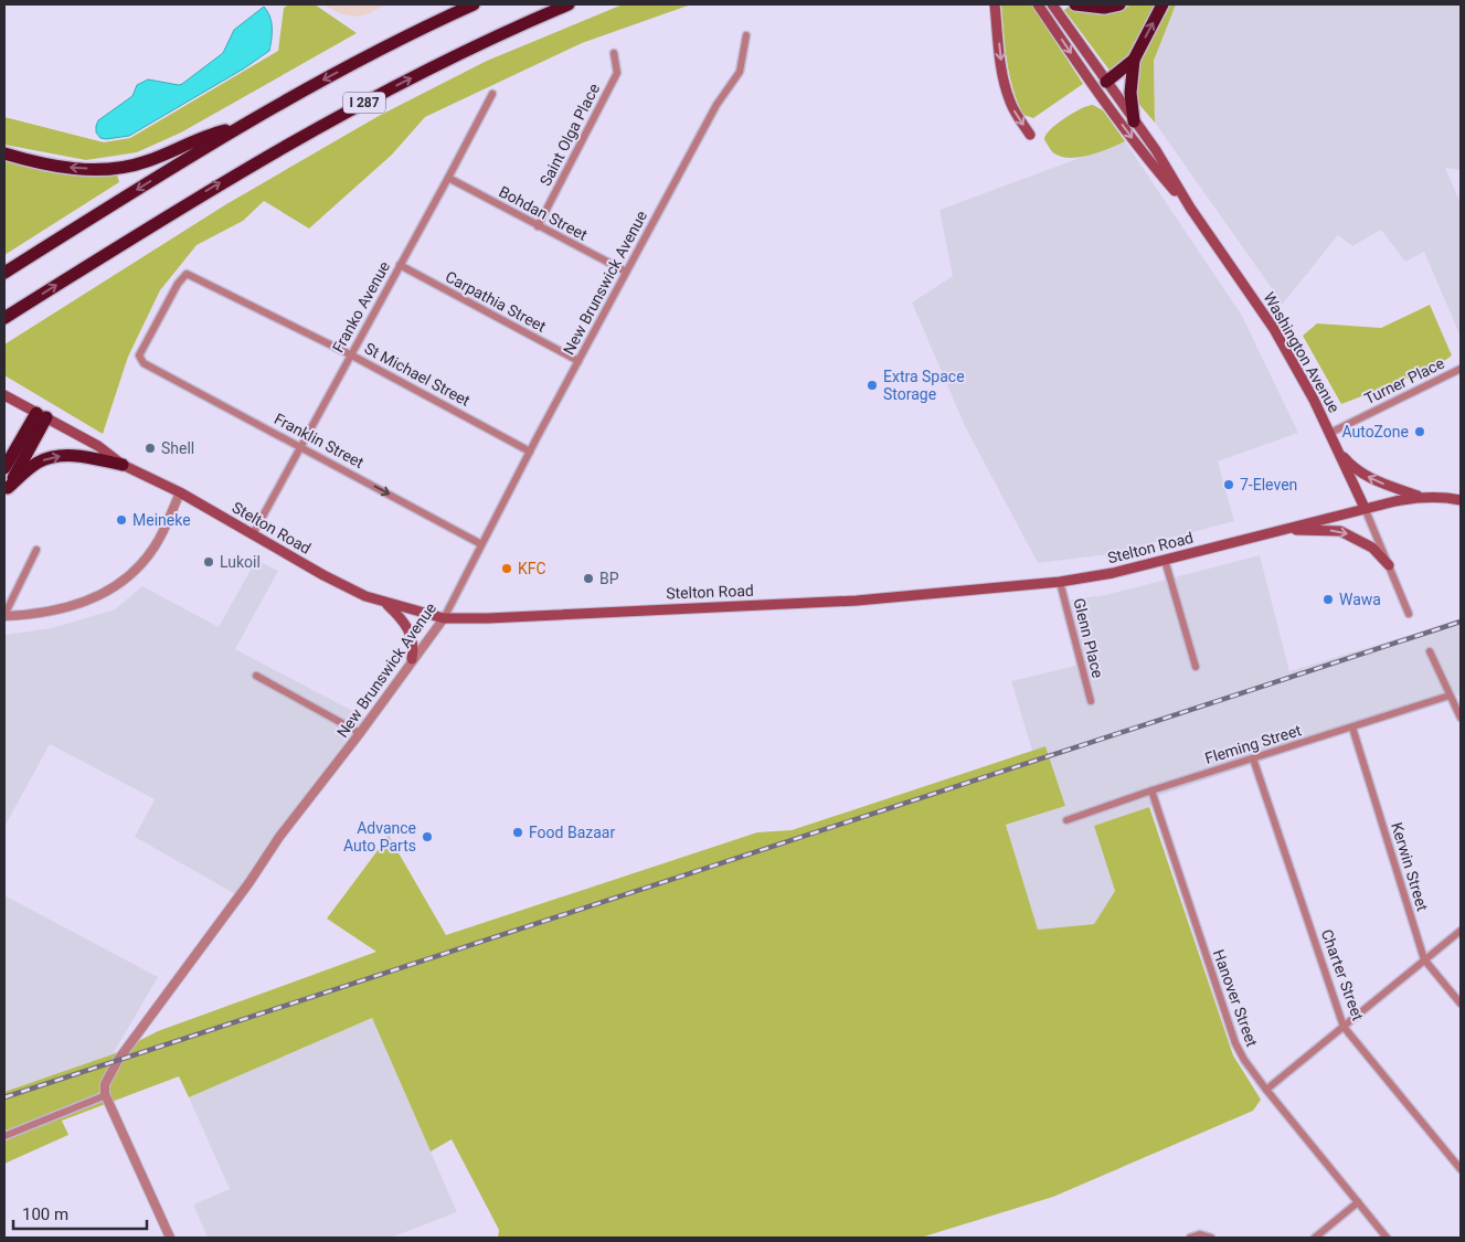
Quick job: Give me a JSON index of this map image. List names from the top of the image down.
{
  "streets": {
    "highway": ["I 287"],
    "main road": ["Washington Avenue", "Stelton Road"],
    "street": [
      "Saint Olga Place",
      "Bohdan Street",
      "New Brunswick Avenue",
      "Carpathia Street",
      "Franko Avenue",
      "St Michael Street",
      "Turner Place",
      "Franklin Street",
      "Glenn Place",
      "Fleming Street",
      "Kerwin Street",
      "Charter Street",
      "Hanover Street"
    ]
  },
  "crossings": [
    ["Saint Olga Place", "Bohdan Street"],
    ["Bohdan Street", "New Brunswick Avenue"],
    ["Bohdan Street", "Franko Avenue"],
    ["New Brunswick Avenue", "Carpathia Street"],
    ["New Brunswick Avenue", "St Michael Street"],
    ["New Brunswick Avenue", "Franklin Street"],
    ["New Brunswick Avenue", "Stelton Road"],
    ["Carpathia Street", "Franko Avenue"],
    ["Franko Avenue", "St Michael Street"],
    ["Franko Avenue", "Franklin Street"],
    ["Franko Avenue", "Stelton Road"],
    ["Washington Avenue", "Turner Place"],
    ["Washington Avenue", "Stelton Road"],
    ["St Michael Street", "Franklin Street"],
    ["Stelton Road", "Glenn Place"],
    ["Fleming Street", "Kerwin Street"],
    ["Fleming Street", "Charter Street"],
    ["Fleming Street", "Hanover Street"]
  ],
  "one_way": ["Franklin Street"],
  "places": [
    "Extra Space Storage",
    "AutoZone",
    "Shell",
    "7-Eleven",
    "Meineke",
    "Lukoil",
    "KFC",
    "BP",
    "Wawa",
    "Food Bazaar",
    "Advance Auto Parts"
  ],
  "scale_bar": "100 m"
}
